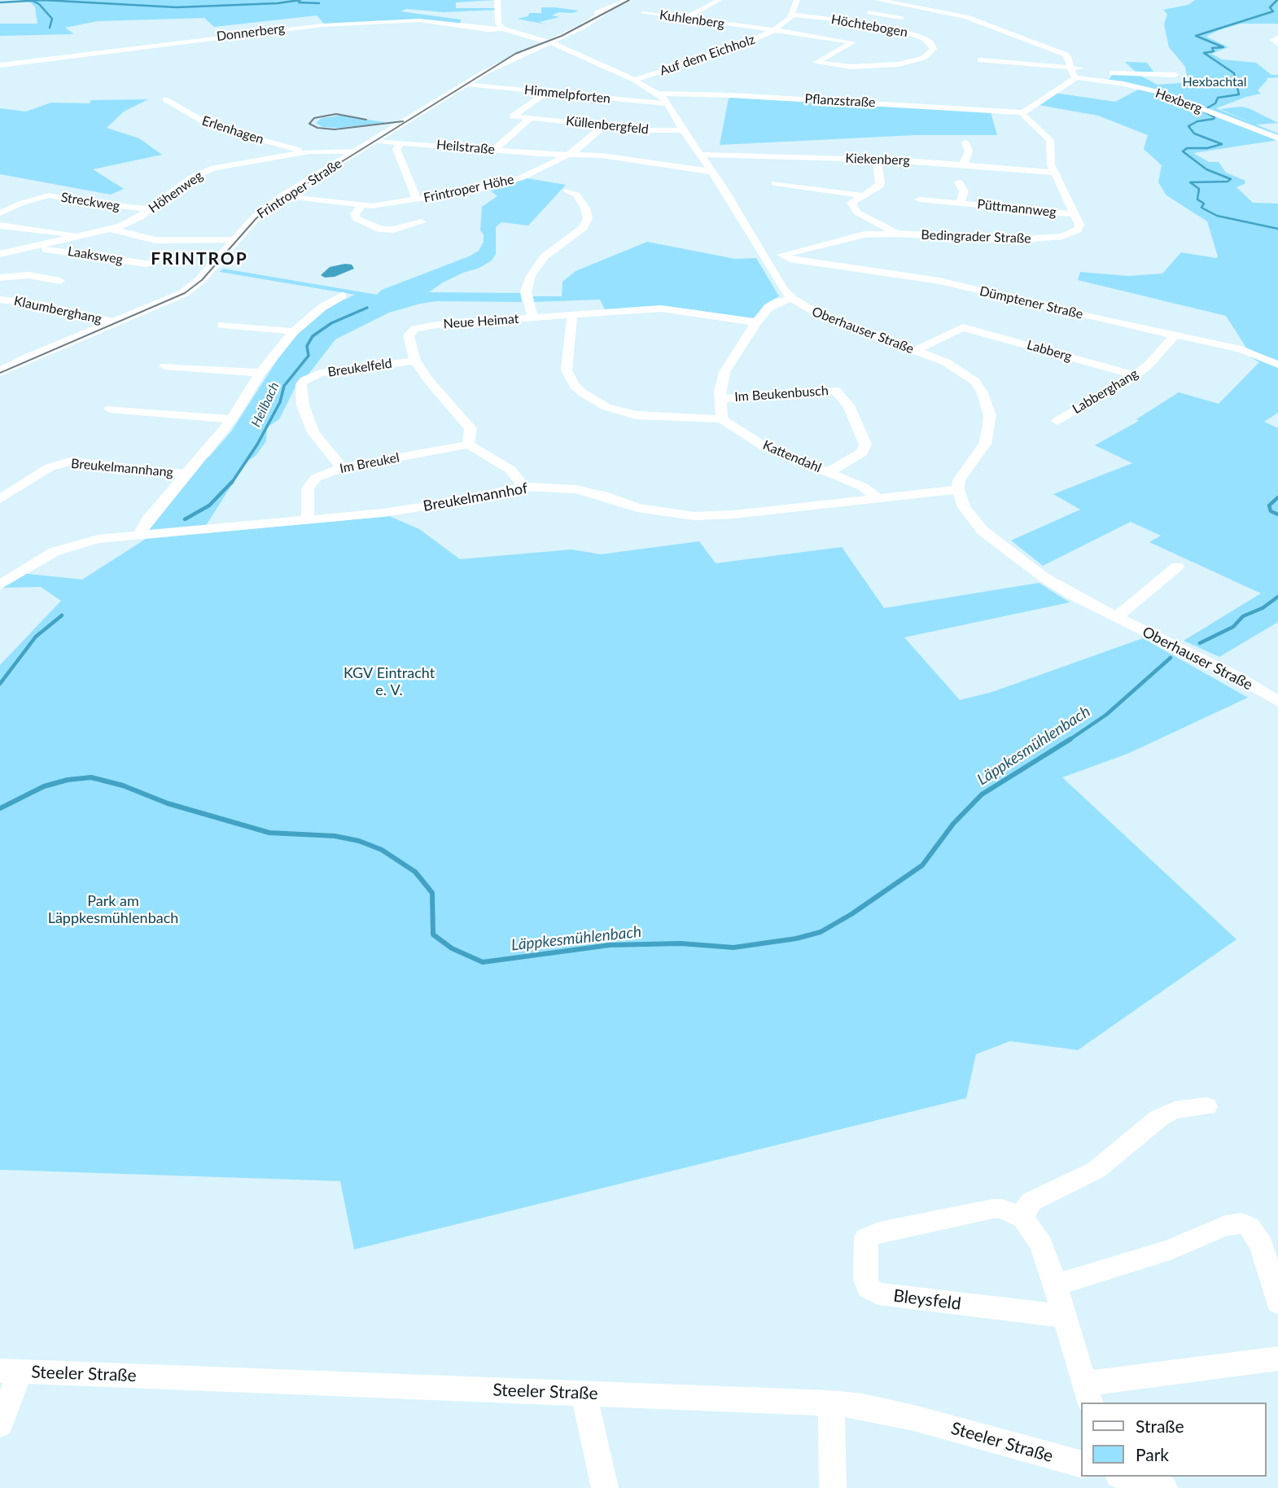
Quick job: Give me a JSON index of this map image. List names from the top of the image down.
{
  "streets": {
    "main road": ["Frintroper Straße"],
    "street": [
      "Kuhlenberg",
      "Höchtebogen",
      "Donnerberg",
      "Auf dem Eichholz",
      "Himmelpforten",
      "Pflanzstraße",
      "Hexberg",
      "Küllenbergfeld",
      "Erlenhagen",
      "Heilstraße",
      "Kiekenberg",
      "Frintroper Höhe",
      "Höhenweg",
      "Streckweg",
      "Püttmannweg",
      "Bedingrader Straße",
      "Laaksweg",
      "Dümptener Straße",
      "Klaumberghang",
      "Neue Heimat",
      "Oberhauser Straße",
      "Labberg",
      "Breukelfeld",
      "Labberghang",
      "Im Beukenbusch",
      "Kattendahl",
      "Im Breukel",
      "Breukelmannhang",
      "Breukelmannhof",
      "Bleysfeld",
      "Steeler Straße"
    ]
  },
  "crossings": [
    ["Kuhlenberg", "Höchtebogen"],
    ["Kuhlenberg", "Auf dem Eichholz"],
    ["Höchtebogen", "Auf dem Eichholz"],
    ["Donnerberg", "Oberhauser Straße"],
    ["Auf dem Eichholz", "Oberhauser Straße"],
    ["Himmelpforten", "Frintroper Straße"],
    ["Himmelpforten", "Oberhauser Straße"],
    ["Pflanzstraße", "Oberhauser Straße"],
    ["Küllenbergfeld", "Frintroper Höhe"],
    ["Küllenbergfeld", "Oberhauser Straße"],
    ["Erlenhagen", "Höhenweg"],
    ["Heilstraße", "Frintroper Straße"],
    ["Heilstraße", "Frintroper Höhe"],
    ["Heilstraße", "Oberhauser Straße"],
    ["Kiekenberg", "Oberhauser Straße"],
    ["Frintroper Straße", "Frintroper Höhe"],
    ["Frintroper Straße", "Höhenweg"],
    ["Frintroper Straße", "Klaumberghang"],
    ["Frintroper Straße", "Oberhauser Straße"],
    ["Höhenweg", "Streckweg"],
    ["Höhenweg", "Laaksweg"],
    ["Püttmannweg", "Bedingrader Straße"],
    ["Bedingrader Straße", "Dümptener Straße"],
    ["Bedingrader Straße", "Oberhauser Straße"],
    ["Dümptener Straße", "Labberghang"],
    ["Neue Heimat", "Breukelfeld"],
    ["Neue Heimat", "Im Breukel"],
    ["Oberhauser Straße", "Breukelmannhof"],
    ["Labberg", "Labberghang"],
    ["Breukelfeld", "Im Breukel"],
    ["Im Beukenbusch", "Kattendahl"],
    ["Kattendahl", "Breukelmannhof"],
    ["Im Breukel", "Breukelmannhof"]
  ],
  "districts": ["FRINTROP"],
  "water": ["Heilbach", "Läppkesmühlenbach"],
  "parks": ["Hexbachtal", "KGV Eintracht e. V.", "Park am Läppkesmühlenbach"],
  "legend": ["Straße", "Park"]
}
